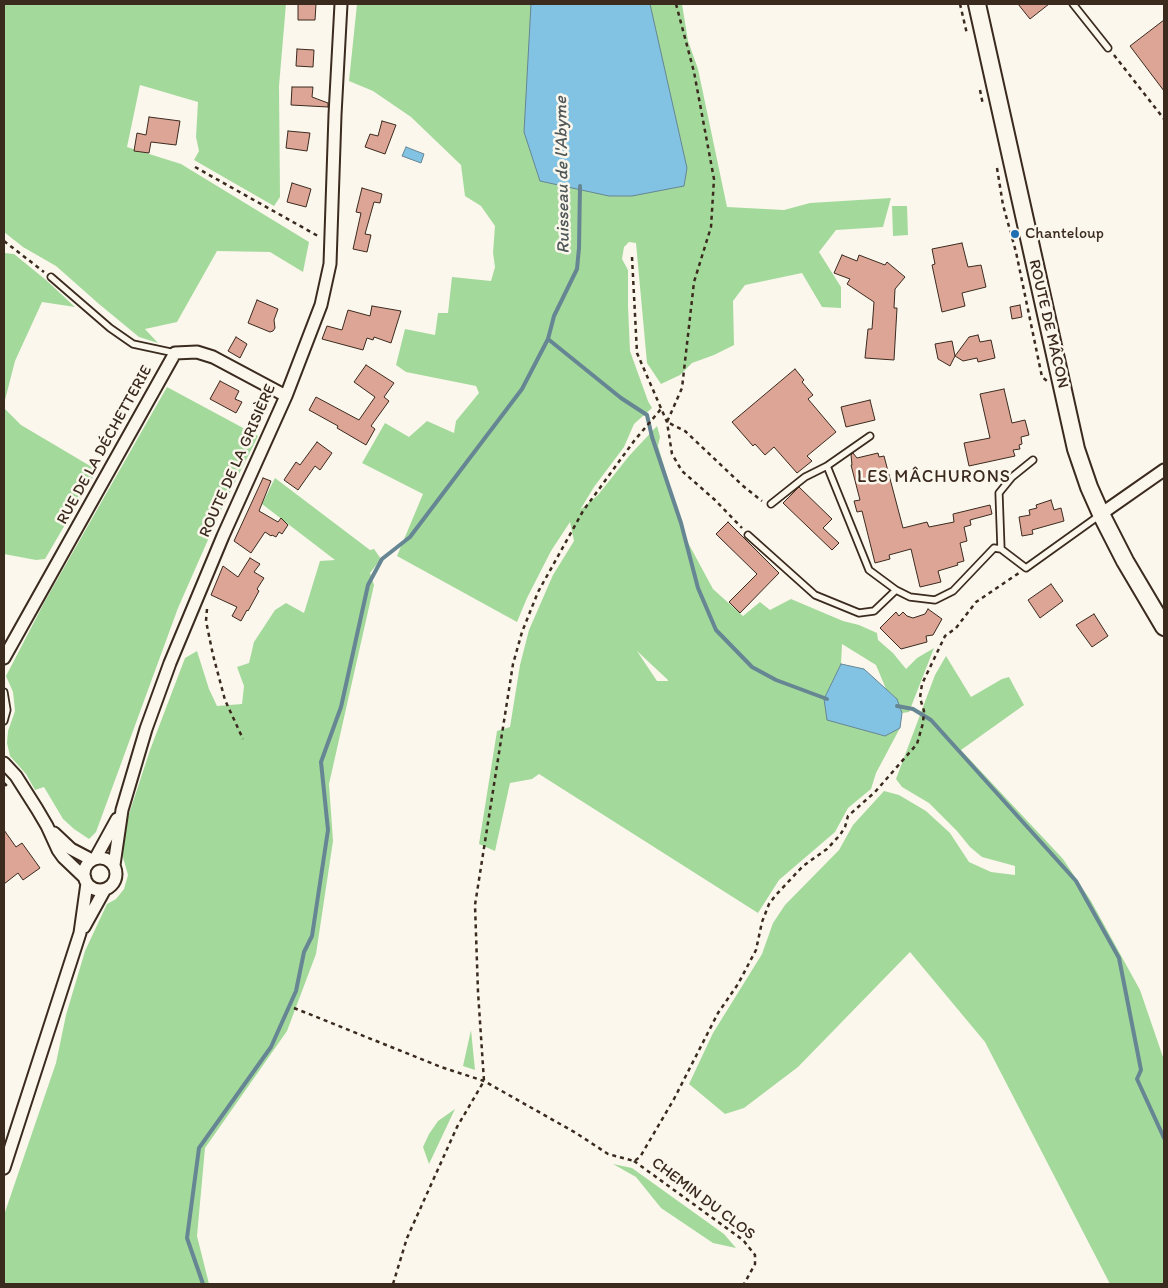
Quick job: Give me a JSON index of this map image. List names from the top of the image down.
{
  "streets": {
    "street": ["ROUTE DE MÂCON", "RUE DE LA DÉCHETTERIE", "ROUTE DE LA GRISIÈRE"],
    "path": ["CHEMIN DU CLOS"]
  },
  "districts": ["LES MÂCHURONS"],
  "water": ["Ruisseau de l'Abyme"],
  "places": ["Chanteloup"]
}
